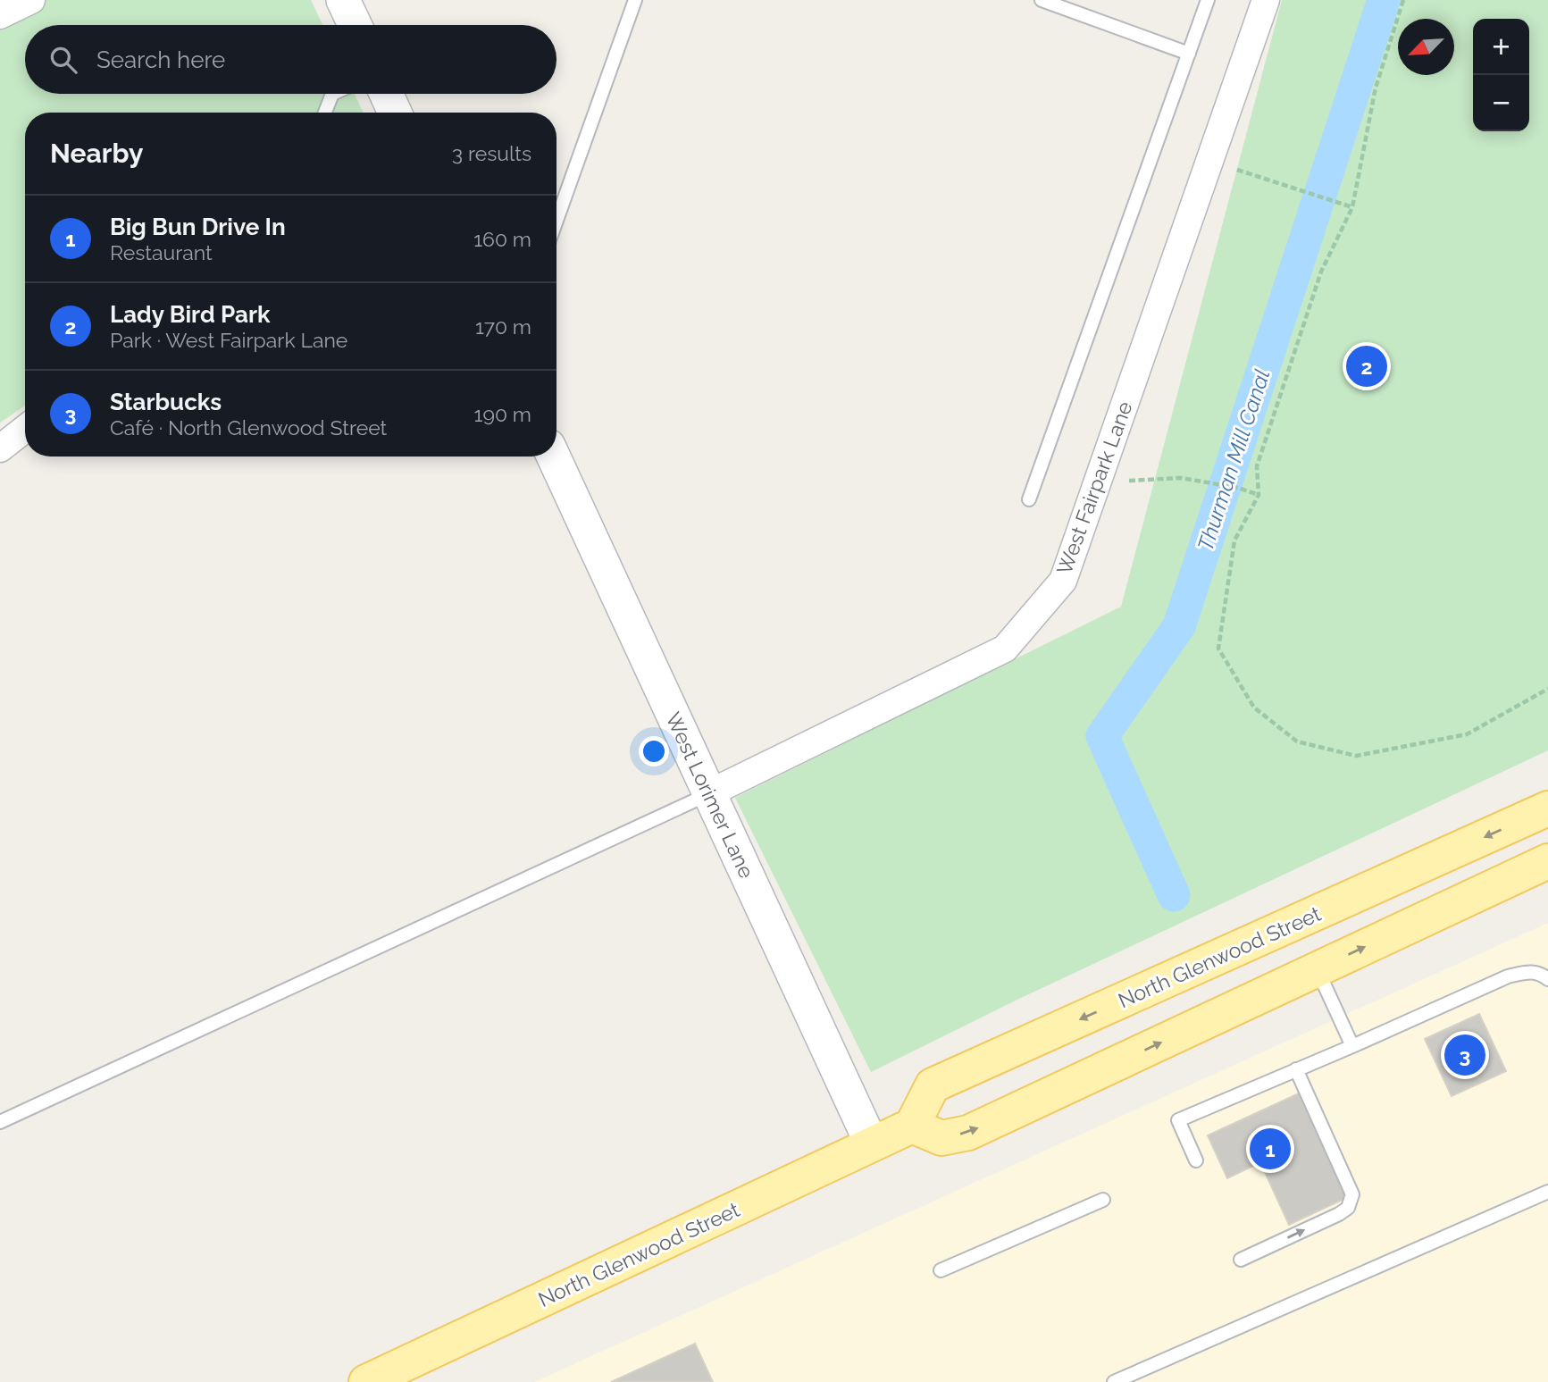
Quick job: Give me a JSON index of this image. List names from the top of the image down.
{
  "streets": {
    "main road": ["North Glenwood Street"],
    "street": ["West Fairpark Lane", "West Lorimer Lane"]
  },
  "crossings": [
    ["West Fairpark Lane", "West Lorimer Lane"],
    ["West Lorimer Lane", "North Glenwood Street"]
  ],
  "water": ["Thurman Mill Canal"],
  "north": "bottom left",
  "page": {
    "map_buttons": ["+", "−"],
    "search": "Search here",
    "heading": ["Nearby", "3 results"],
    "list": [
      {
        "mark": "1",
        "name": "Big Bun Drive In",
        "note": "Restaurant",
        "value": "160 m"
      },
      {
        "mark": "2",
        "name": "Lady Bird Park",
        "note": "Park · West Fairpark Lane",
        "value": "170 m"
      },
      {
        "mark": "3",
        "name": "Starbucks",
        "note": "Café · North Glenwood Street",
        "value": "190 m"
      }
    ],
    "pins": ["2", "3", "1"]
  }
}
